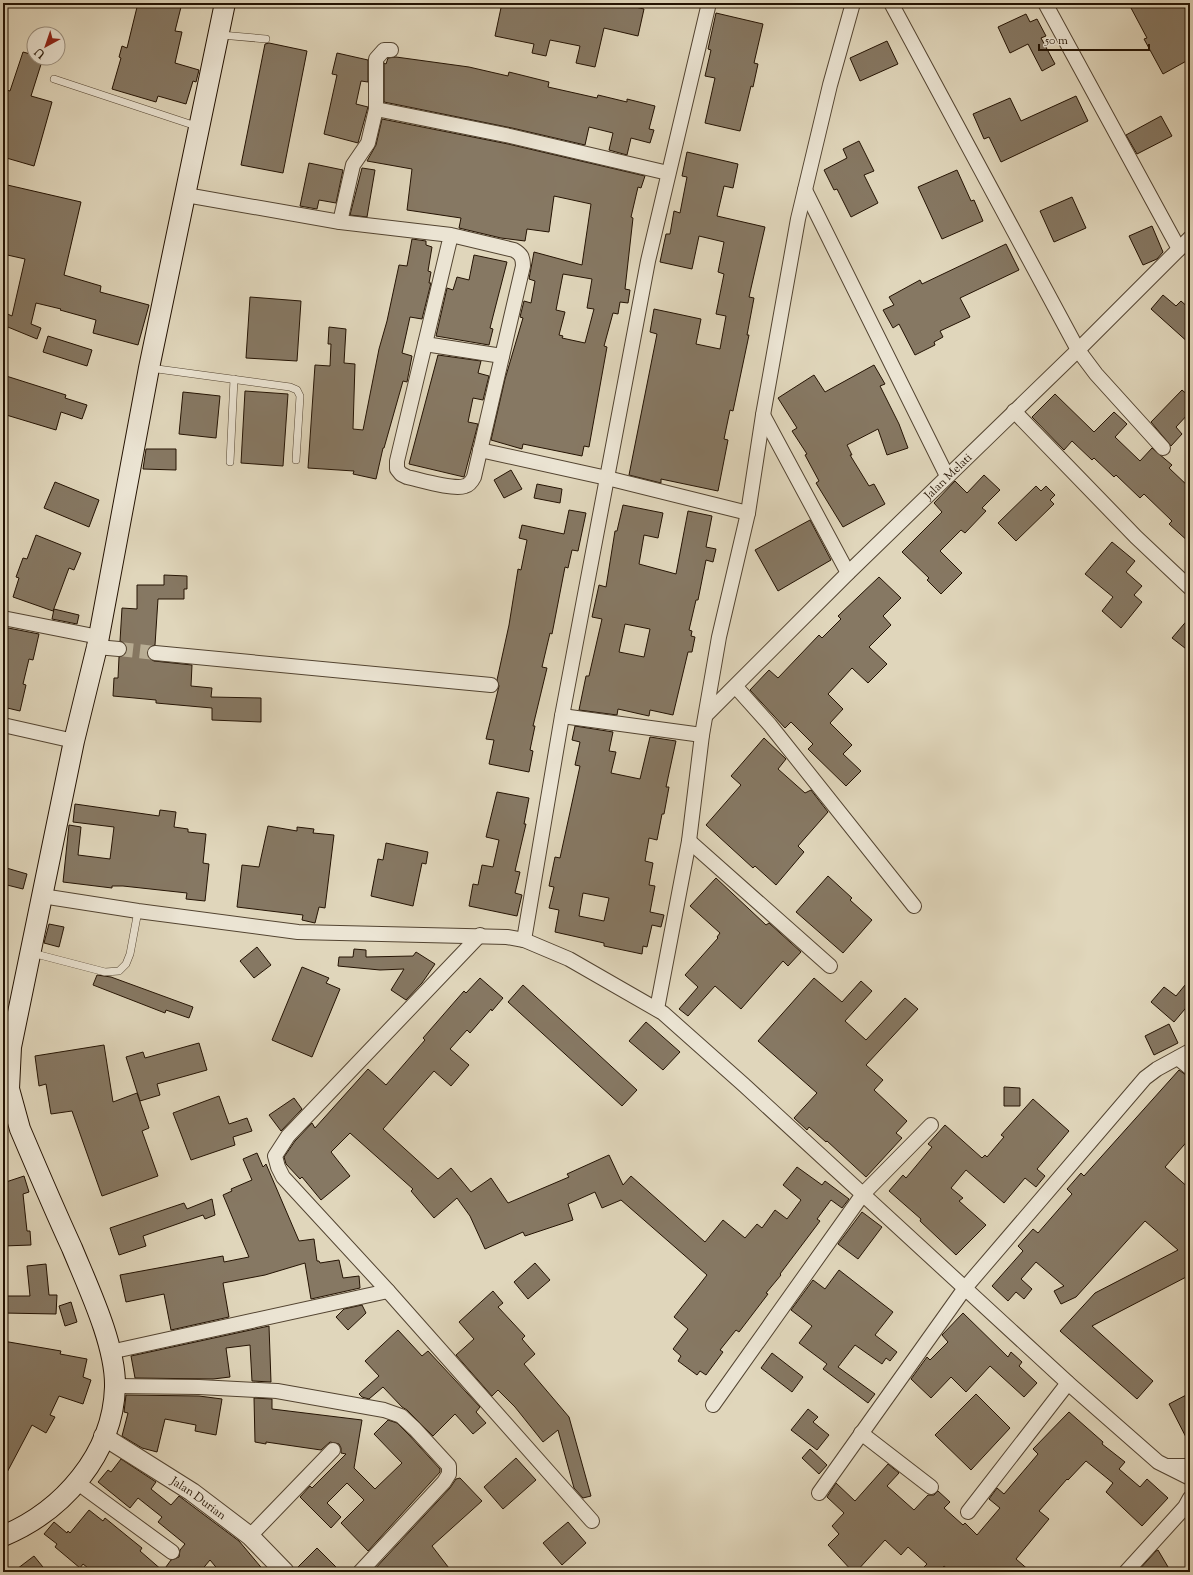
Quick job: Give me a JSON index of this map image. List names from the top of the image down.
{
  "streets": {
    "street": ["Jalan Melati", "Jalan Durian"]
  },
  "scale_bar": "50 m",
  "north": "bottom left"
}
